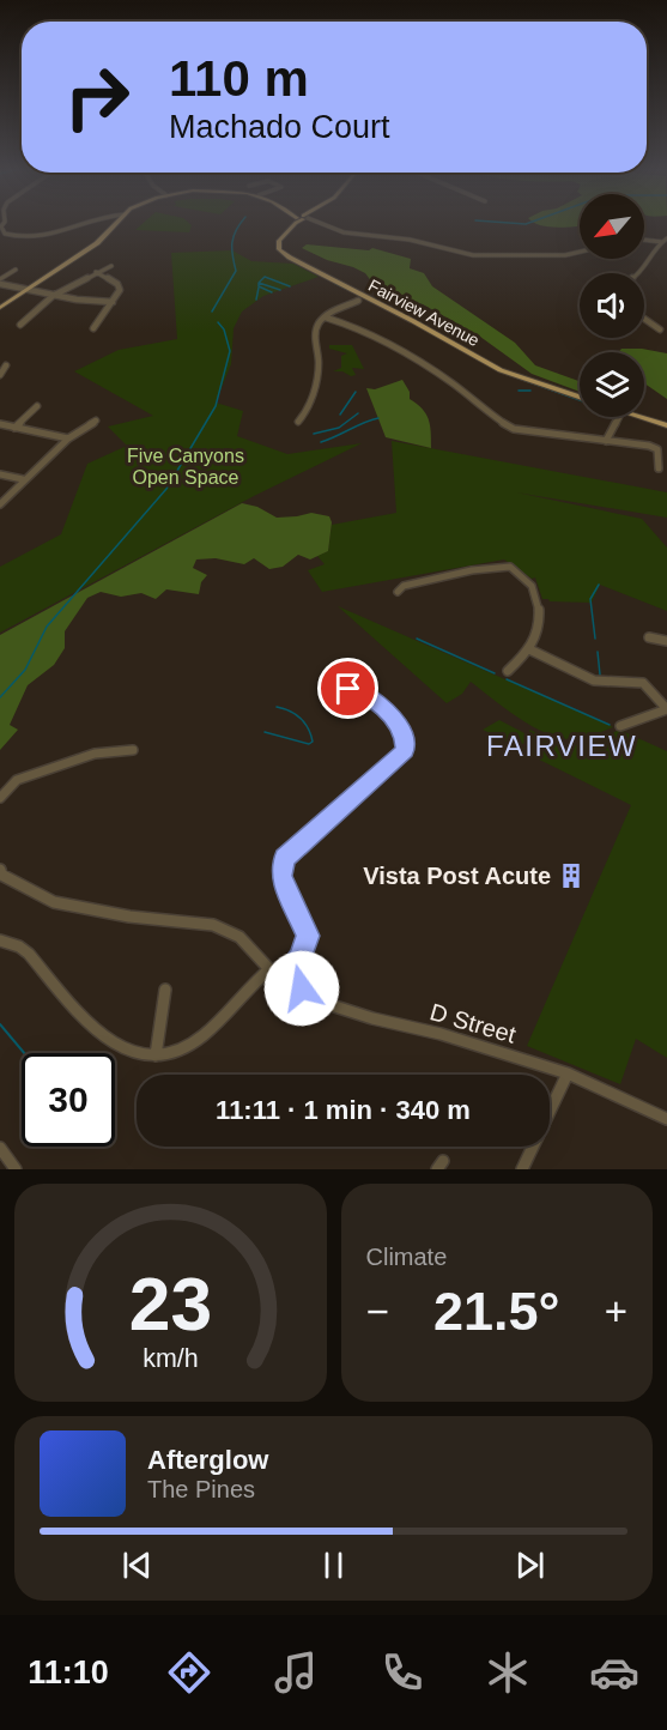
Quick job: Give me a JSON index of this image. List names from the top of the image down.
{
  "streets": {
    "main road": ["Fairview Avenue"],
    "street": ["D Street"]
  },
  "districts": ["FAIRVIEW"],
  "parks": ["Five Canyons Open Space"],
  "places": {
    "building": ["Vista Post Acute"]
  },
  "north": "bottom left",
  "page": {
    "turn": ["110 m", "Machado Court"],
    "limit": "30",
    "trip": "11:11 · 1 min · 340 m",
    "tile": "Climate",
    "heat": ["−", "21.5°", "+"],
    "song": ["Afterglow", "The Pines"],
    "tabs": "11:10",
    "gauge": ["23", "km/h"]
  }
}
